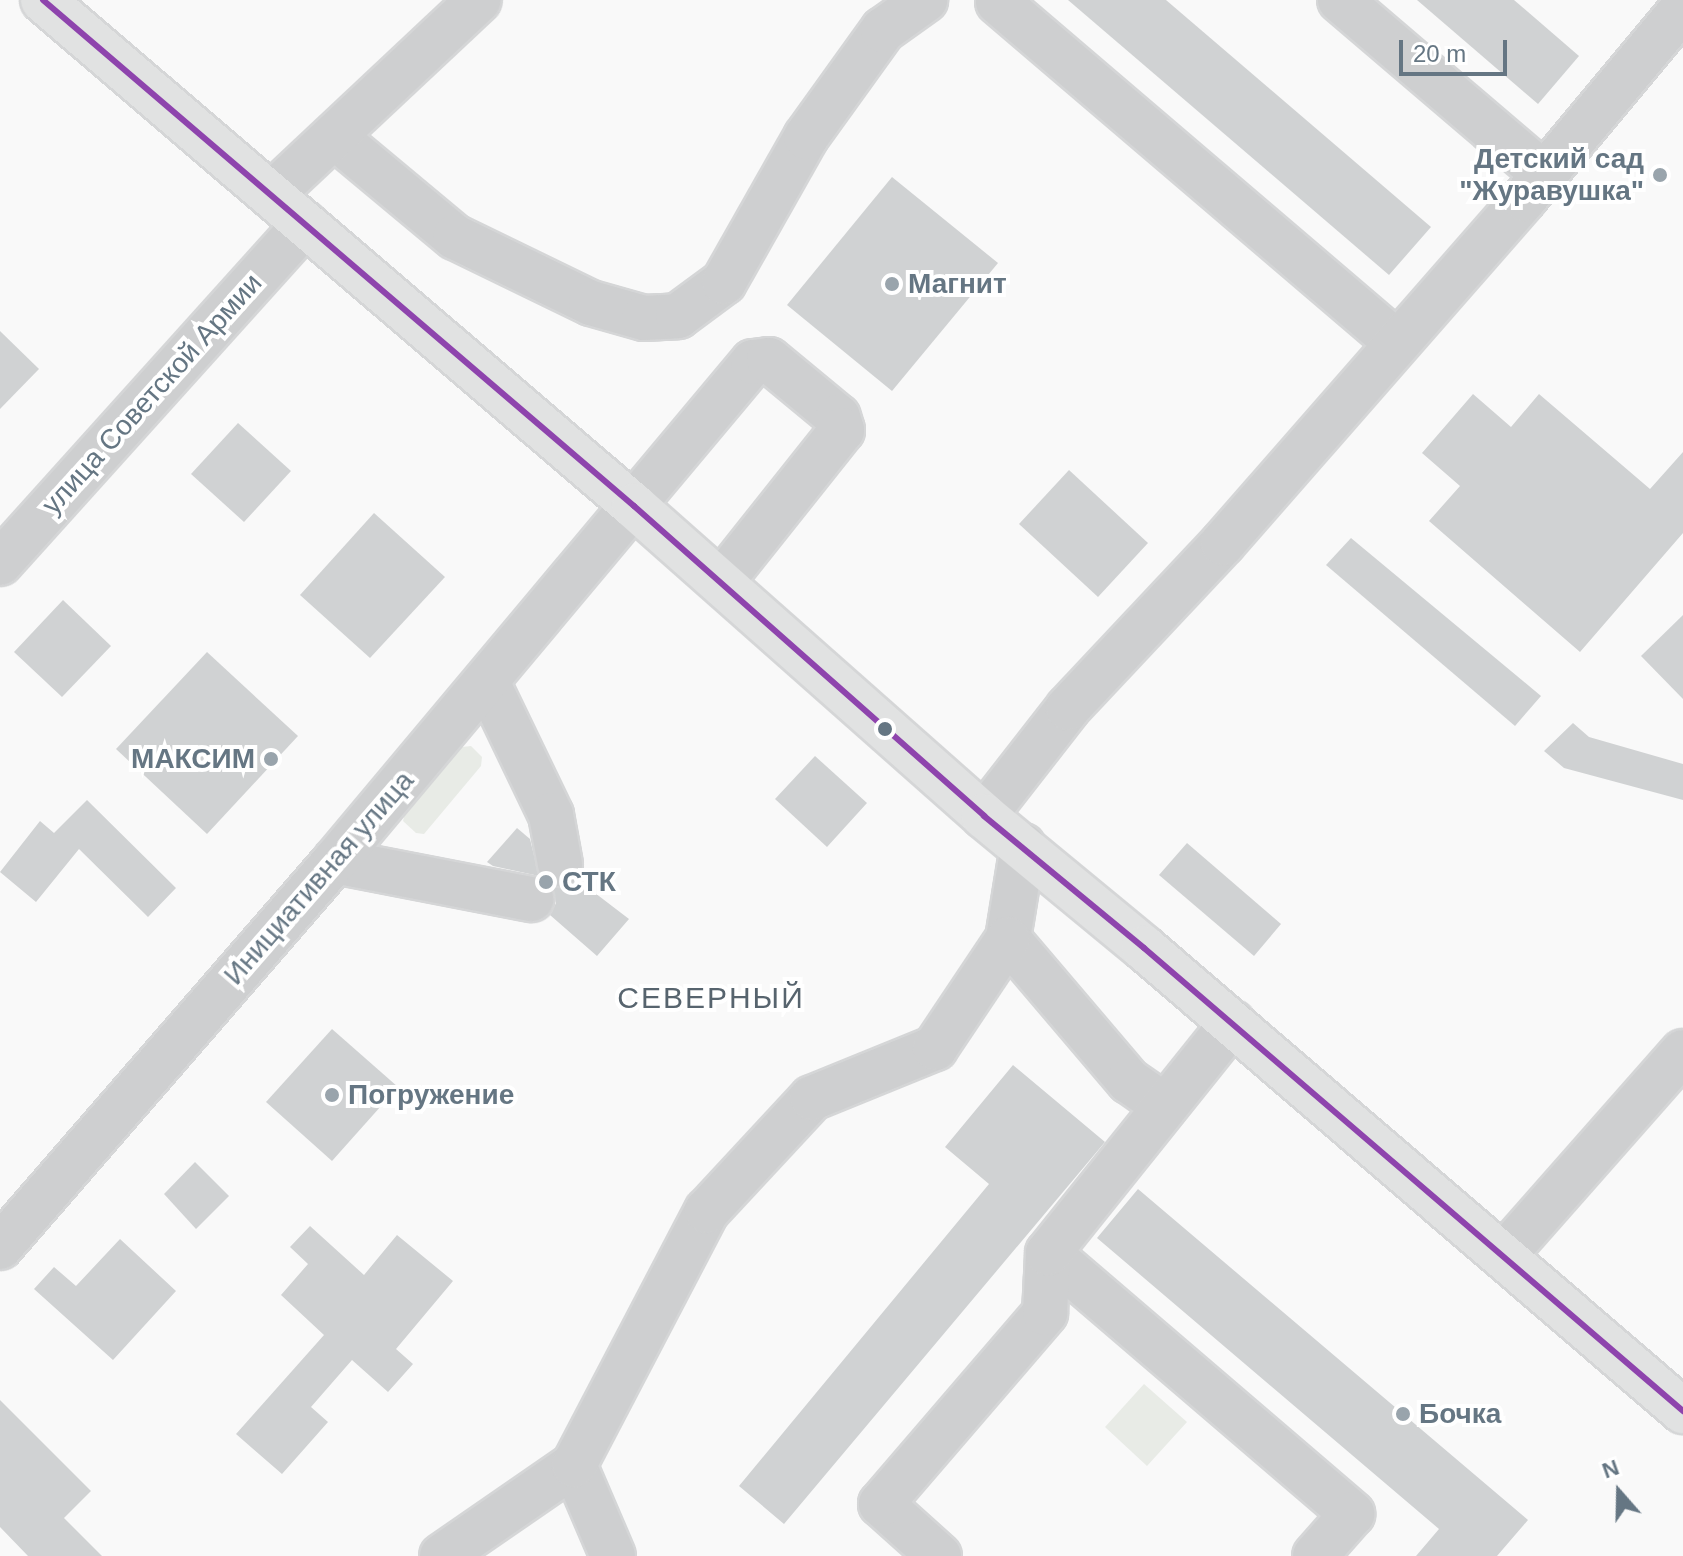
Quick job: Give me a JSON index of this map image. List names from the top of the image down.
{
  "streets": {
    "street": ["улица Советской Армии", "Инициативная улица"]
  },
  "districts": ["СЕВЕРНЫЙ"],
  "places": [
    "Детский сад \"Журавушка\"",
    "Магнит",
    "МАКСИМ",
    "СТК",
    "Погружение",
    "Бочка"
  ],
  "scale_bar": "20 m",
  "north": "top"
}
